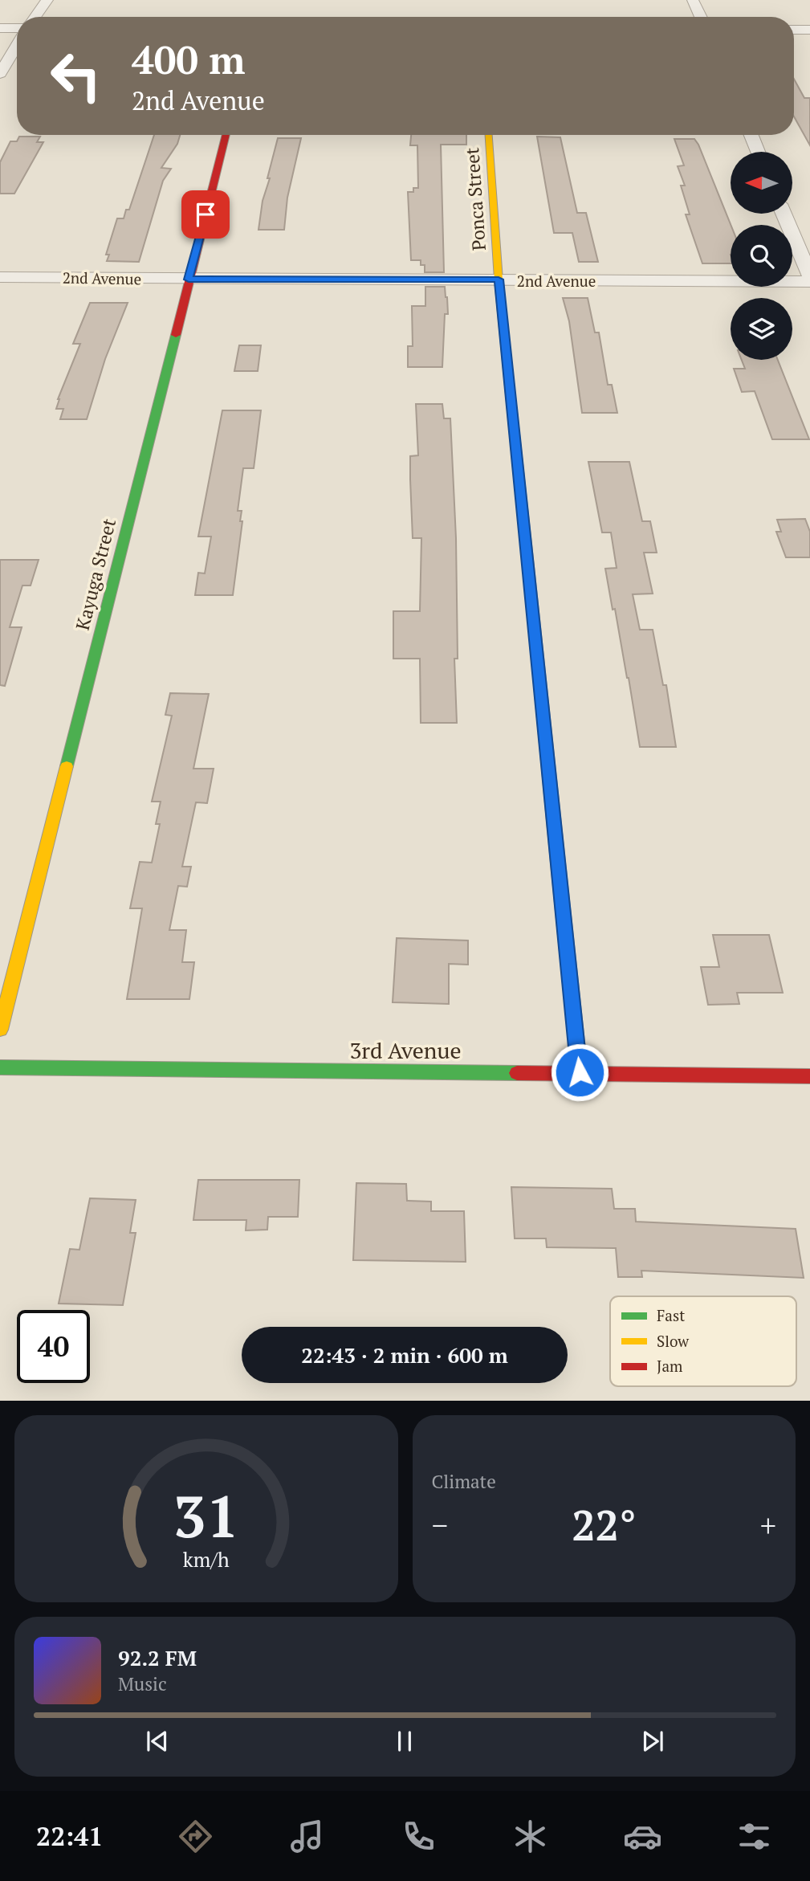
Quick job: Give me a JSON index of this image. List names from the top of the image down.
{
  "streets": {
    "street": [
      "Ponca Street",
      "2nd Avenue",
      "Kayuga Street",
      "3rd Avenue"
    ]
  },
  "crossings": [
    ["Ponca Street", "2nd Avenue"],
    ["Ponca Street", "3rd Avenue"],
    ["2nd Avenue", "Kayuga Street"]
  ],
  "legend": ["Fast", "Slow", "Jam"],
  "north": "left",
  "page": {
    "turn": ["400 m", "2nd Avenue"],
    "limit": "40",
    "trip": "22:43 · 2 min · 600 m",
    "tile": "Climate",
    "heat": ["−", "22°", "+"],
    "song": ["92.2 FM", "Music"],
    "tabs": "22:41",
    "gauge": ["31", "km/h"]
  }
}
